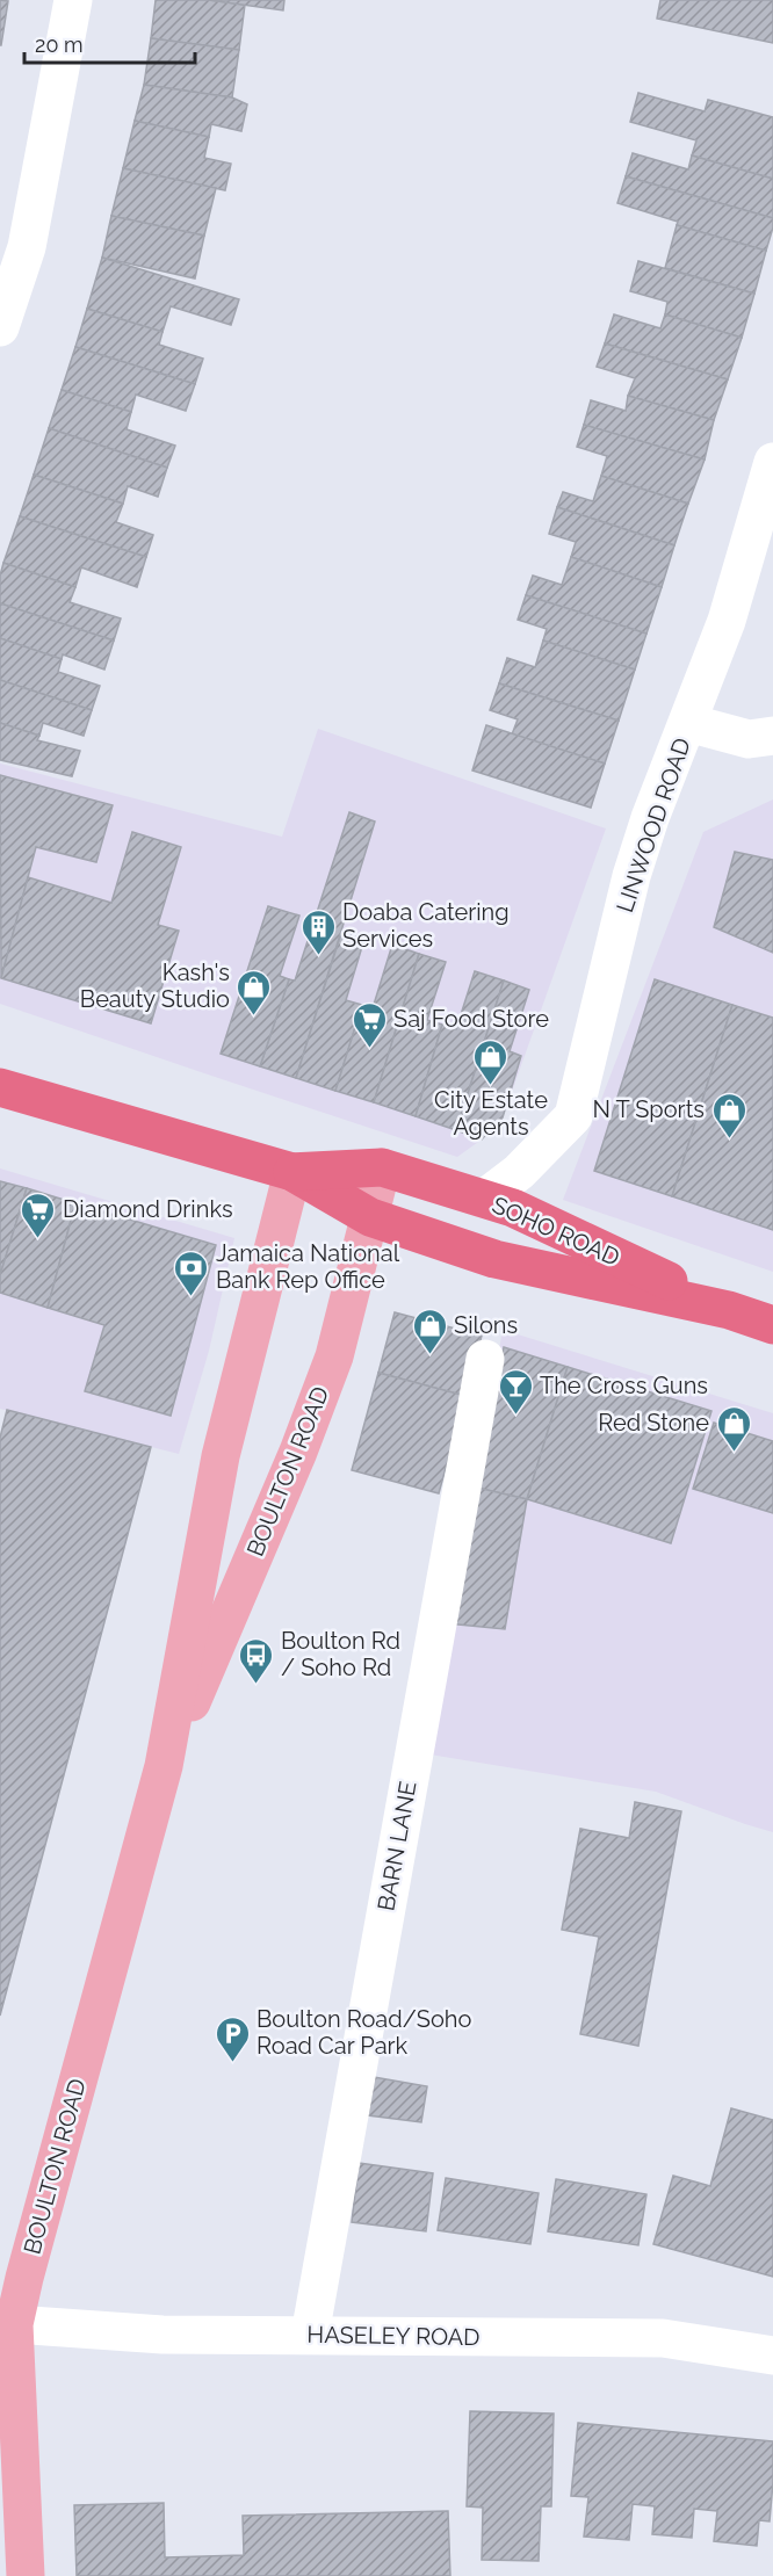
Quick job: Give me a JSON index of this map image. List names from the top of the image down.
{
  "streets": {
    "highway": ["SOHO ROAD"],
    "main road": ["BOULTON ROAD"],
    "street": ["LINWOOD ROAD", "BARN LANE", "HASELEY ROAD"]
  },
  "crossings": [
    ["LINWOOD ROAD", "SOHO ROAD"],
    ["SOHO ROAD", "BOULTON ROAD"],
    ["BOULTON ROAD", "HASELEY ROAD"],
    ["BARN LANE", "HASELEY ROAD"]
  ],
  "places": {
    "building": ["Doaba Catering Services"],
    "shop": [
      "Kash's Beauty Studio",
      "City Estate Agents",
      "N T Sports",
      "Silons",
      "Red Stone"
    ],
    "supermarket": ["Saj Food Store", "Diamond Drinks"],
    "bank": ["Jamaica National Bank Rep Office"],
    "bar": ["The Cross Guns"],
    "bus stop": ["Boulton Rd / Soho Rd"],
    "parking": ["Boulton Road/Soho Road Car Park"]
  },
  "scale_bar": "20 m"
}
